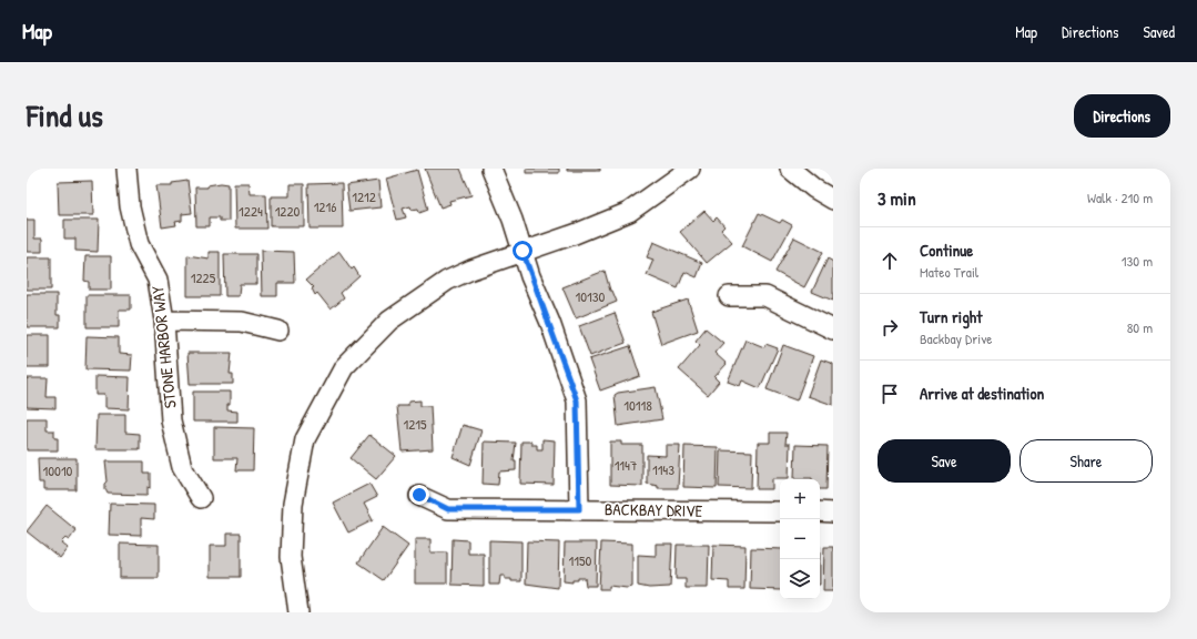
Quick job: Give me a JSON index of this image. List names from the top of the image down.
{
  "streets": {
    "street": ["STONE HARBOR WAY", "BACKBAY DRIVE"]
  },
  "house_numbers": [
    "1212",
    "1216",
    "1224",
    "1220",
    "1225",
    "10130",
    "10118",
    "1215",
    "1147",
    "1143",
    "10010",
    "1150"
  ],
  "page": {
    "header": "Map",
    "nav": ["Map", "Directions", "Saved"],
    "title": "Find us",
    "buttons": [
      "Directions",
      ["Save", "Share"]
    ],
    "heading": ["3 min", "Walk · 210 m"],
    "list": [
      ["Continue", "Mateo Trail", "130 m"],
      ["Turn right", "Backbay Drive", "80 m"],
      "Arrive at destination"
    ],
    "map_buttons": ["+", "−"]
  }
}
